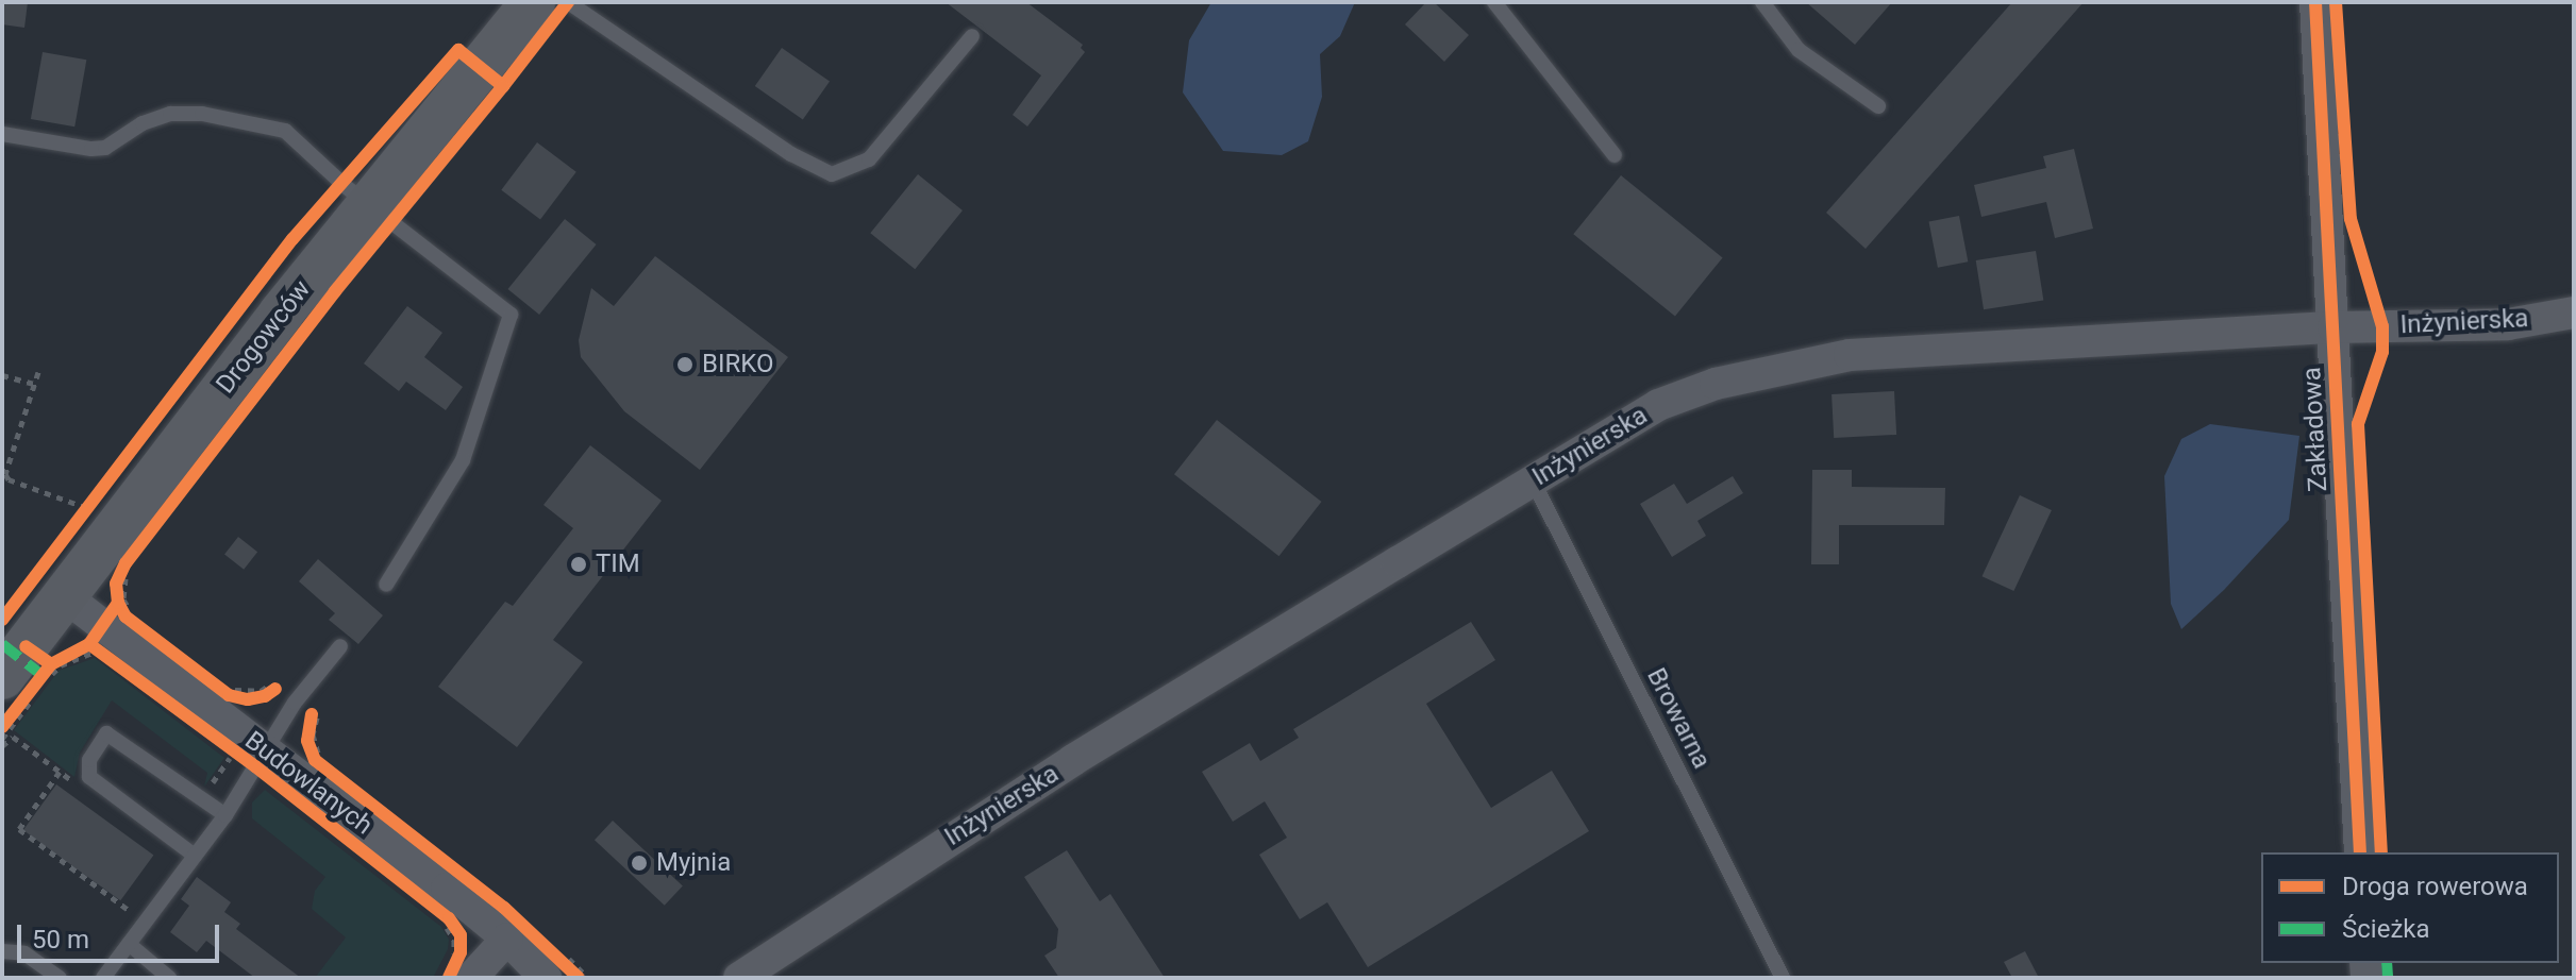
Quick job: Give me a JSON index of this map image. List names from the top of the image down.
{
  "streets": {
    "main road": ["Drogowców"],
    "street": ["Inżynierska", "Zakładowa", "Budowlanych"],
    "lane": ["Browarna"]
  },
  "crossings": [
    ["Inżynierska", "Zakładowa"],
    ["Inżynierska", "Browarna"],
    ["Drogowców", "Budowlanych"]
  ],
  "places": ["BIRKO", "TIM", "Myjnia"],
  "legend": ["Droga rowerowa", "Ścieżka"],
  "scale_bar": "50 m"
}
